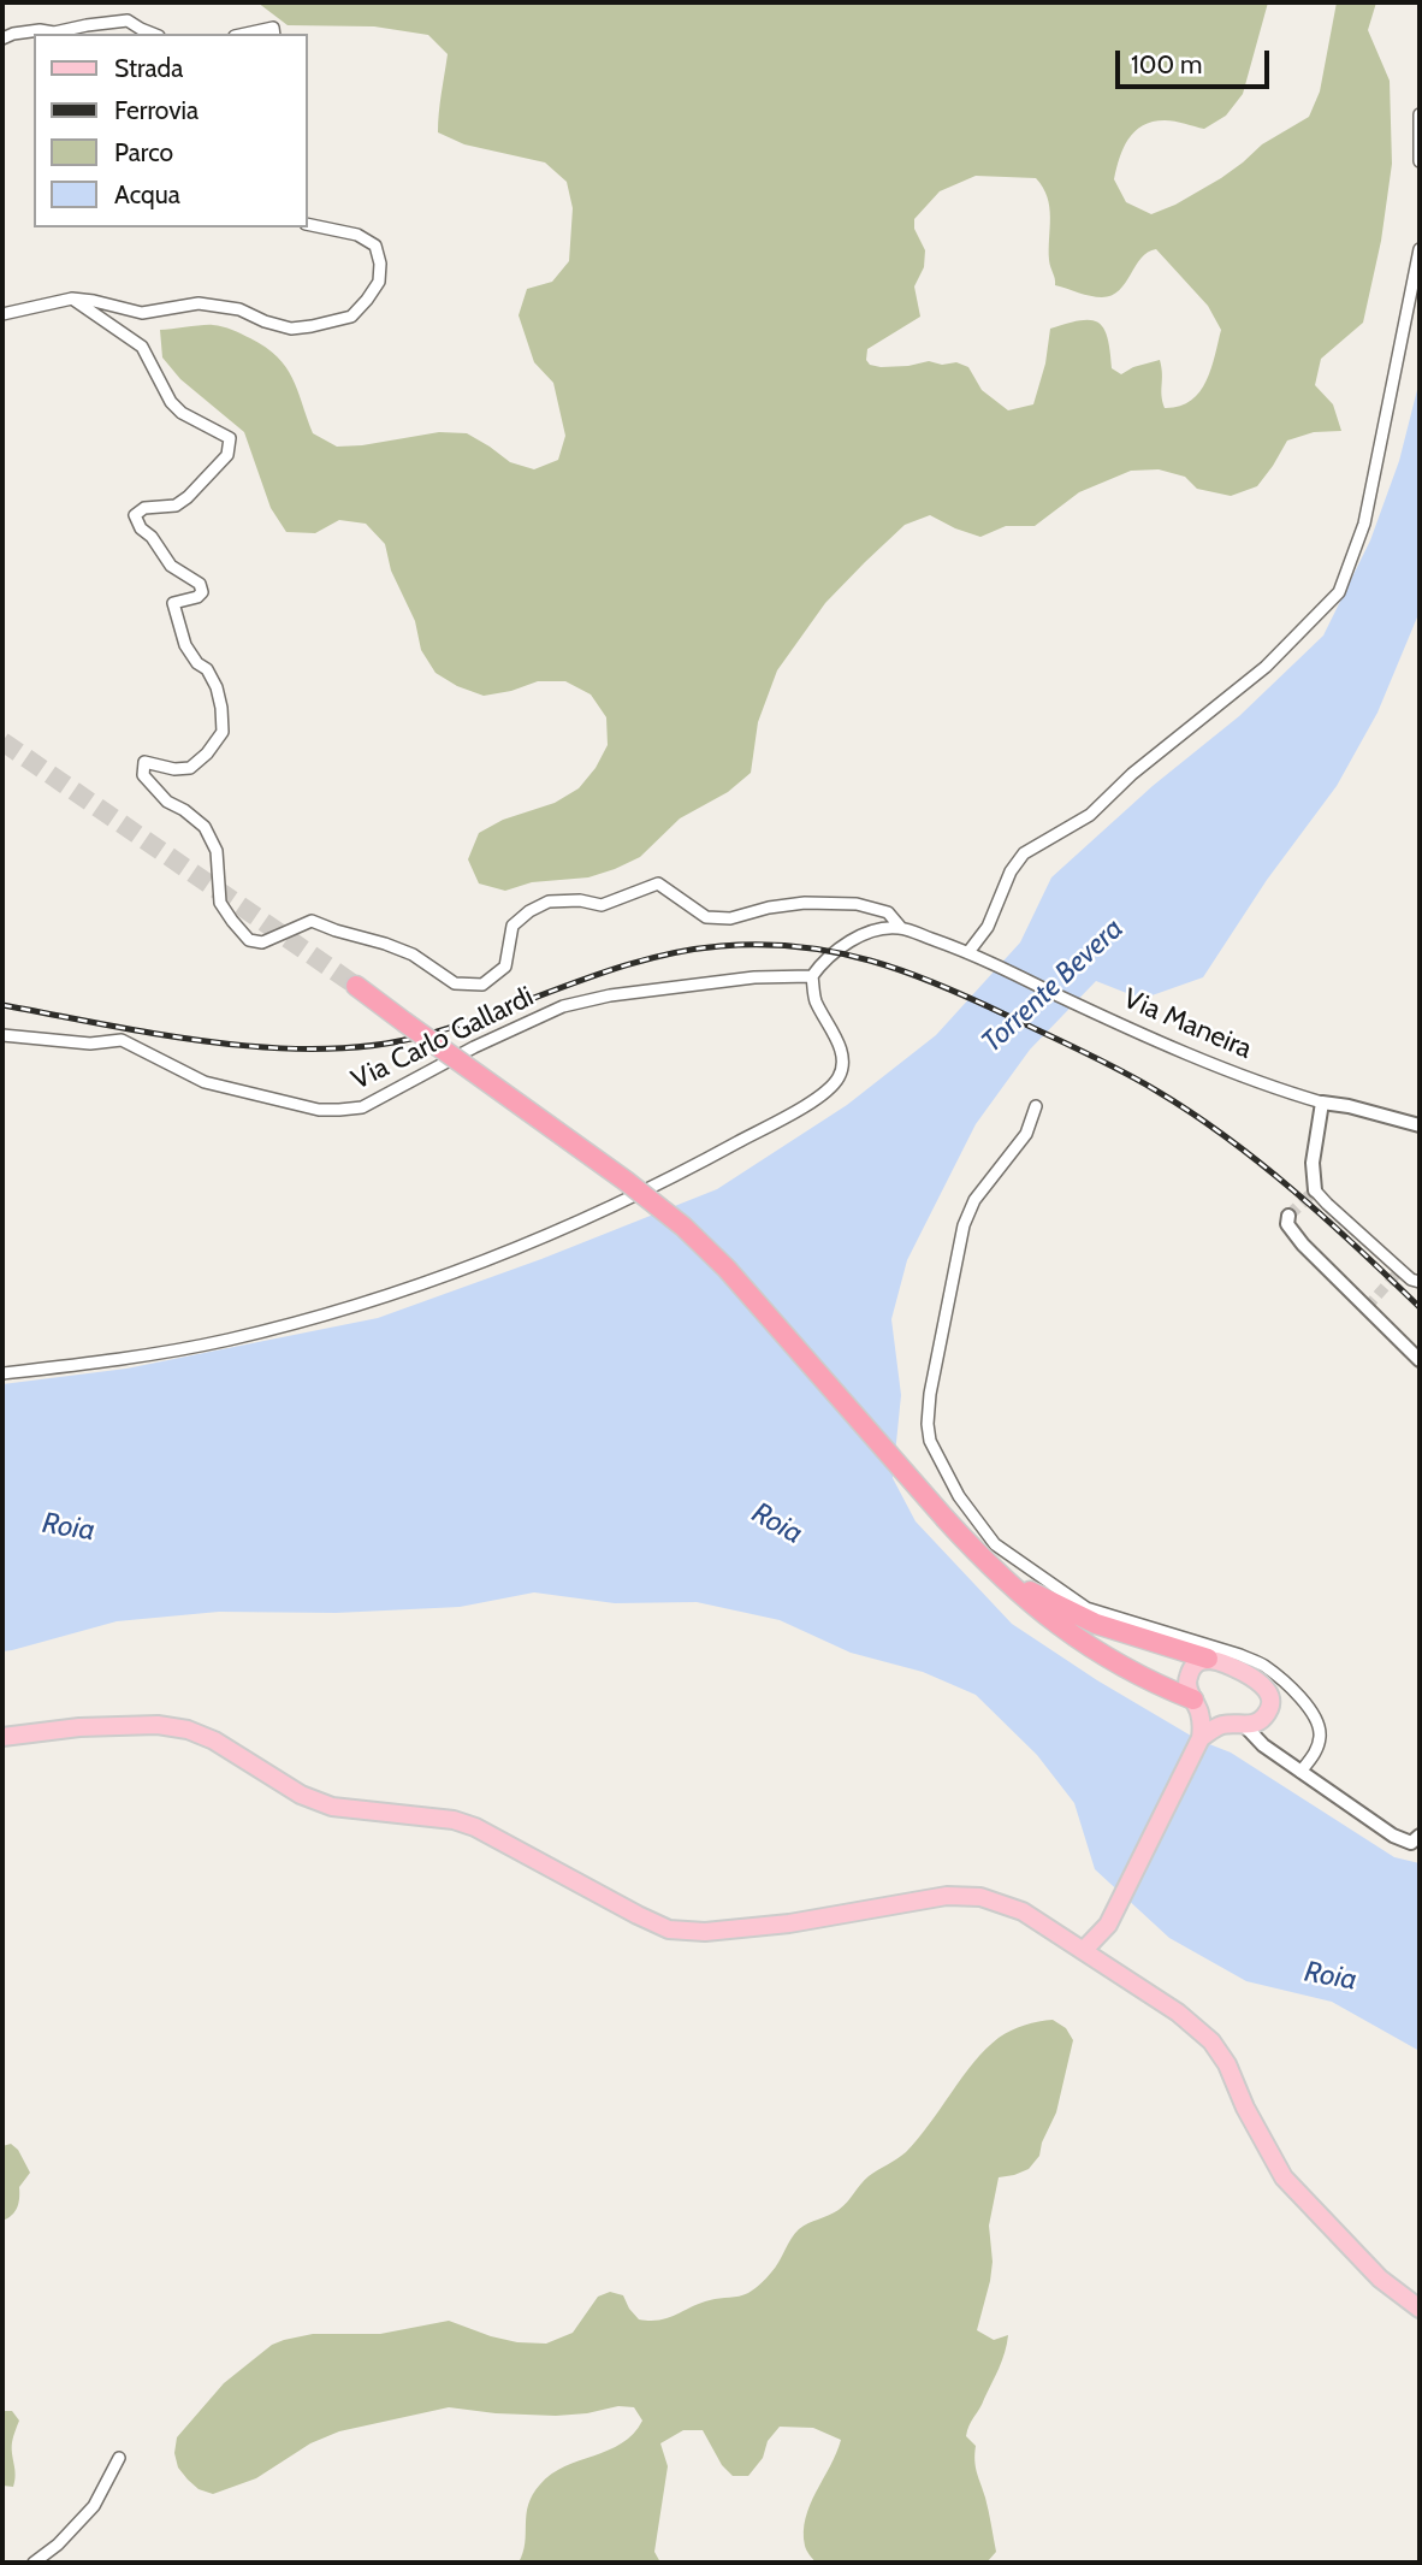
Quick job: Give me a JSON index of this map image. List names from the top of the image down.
{
  "streets": {
    "street": ["Via Maneira", "Via Carlo Gallardi"]
  },
  "crossings": [
    ["Via Maneira", "Via Carlo Gallardi"]
  ],
  "water": ["Torrente Bevera", "Roia"],
  "legend": [
    "Strada",
    "Ferrovia",
    "Parco",
    "Acqua"
  ],
  "scale_bar": "100 m"
}
